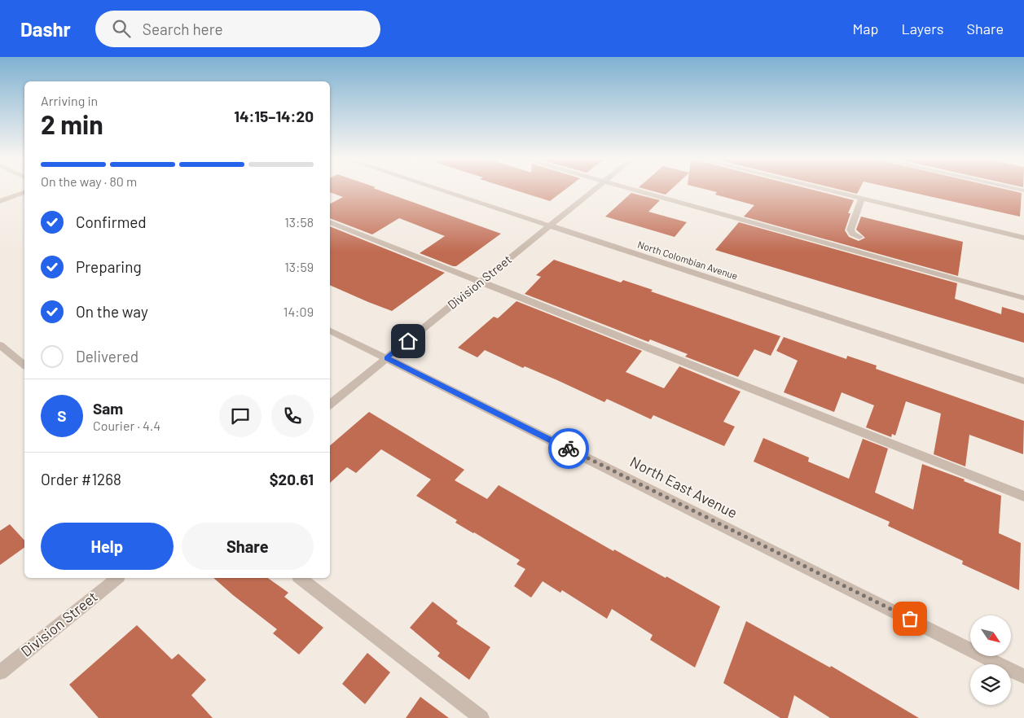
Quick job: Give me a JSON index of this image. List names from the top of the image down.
{
  "streets": {
    "street": ["North Colombian Avenue", "Division Street", "North East Avenue"]
  },
  "crossings": [
    ["North Colombian Avenue", "Division Street"],
    ["Division Street", "North East Avenue"]
  ],
  "north": "bottom right",
  "page": {
    "header": "Dashr",
    "search": "Search here",
    "nav": ["Map", "Layers", "Share"],
    "heading": ["2 min", "Arriving in", "14:15–14:20"],
    "panel": [
      "Sam",
      "Courier · 4.4",
      "Order #1268",
      "$20.61"
    ],
    "bar": "On the way · 80 m",
    "list": [
      ["Confirmed", "13:58"],
      ["Preparing", "13:59"],
      ["On the way", "14:09"],
      "Delivered"
    ],
    "round": "S",
    "buttons": ["Help", "Share"]
  }
}
